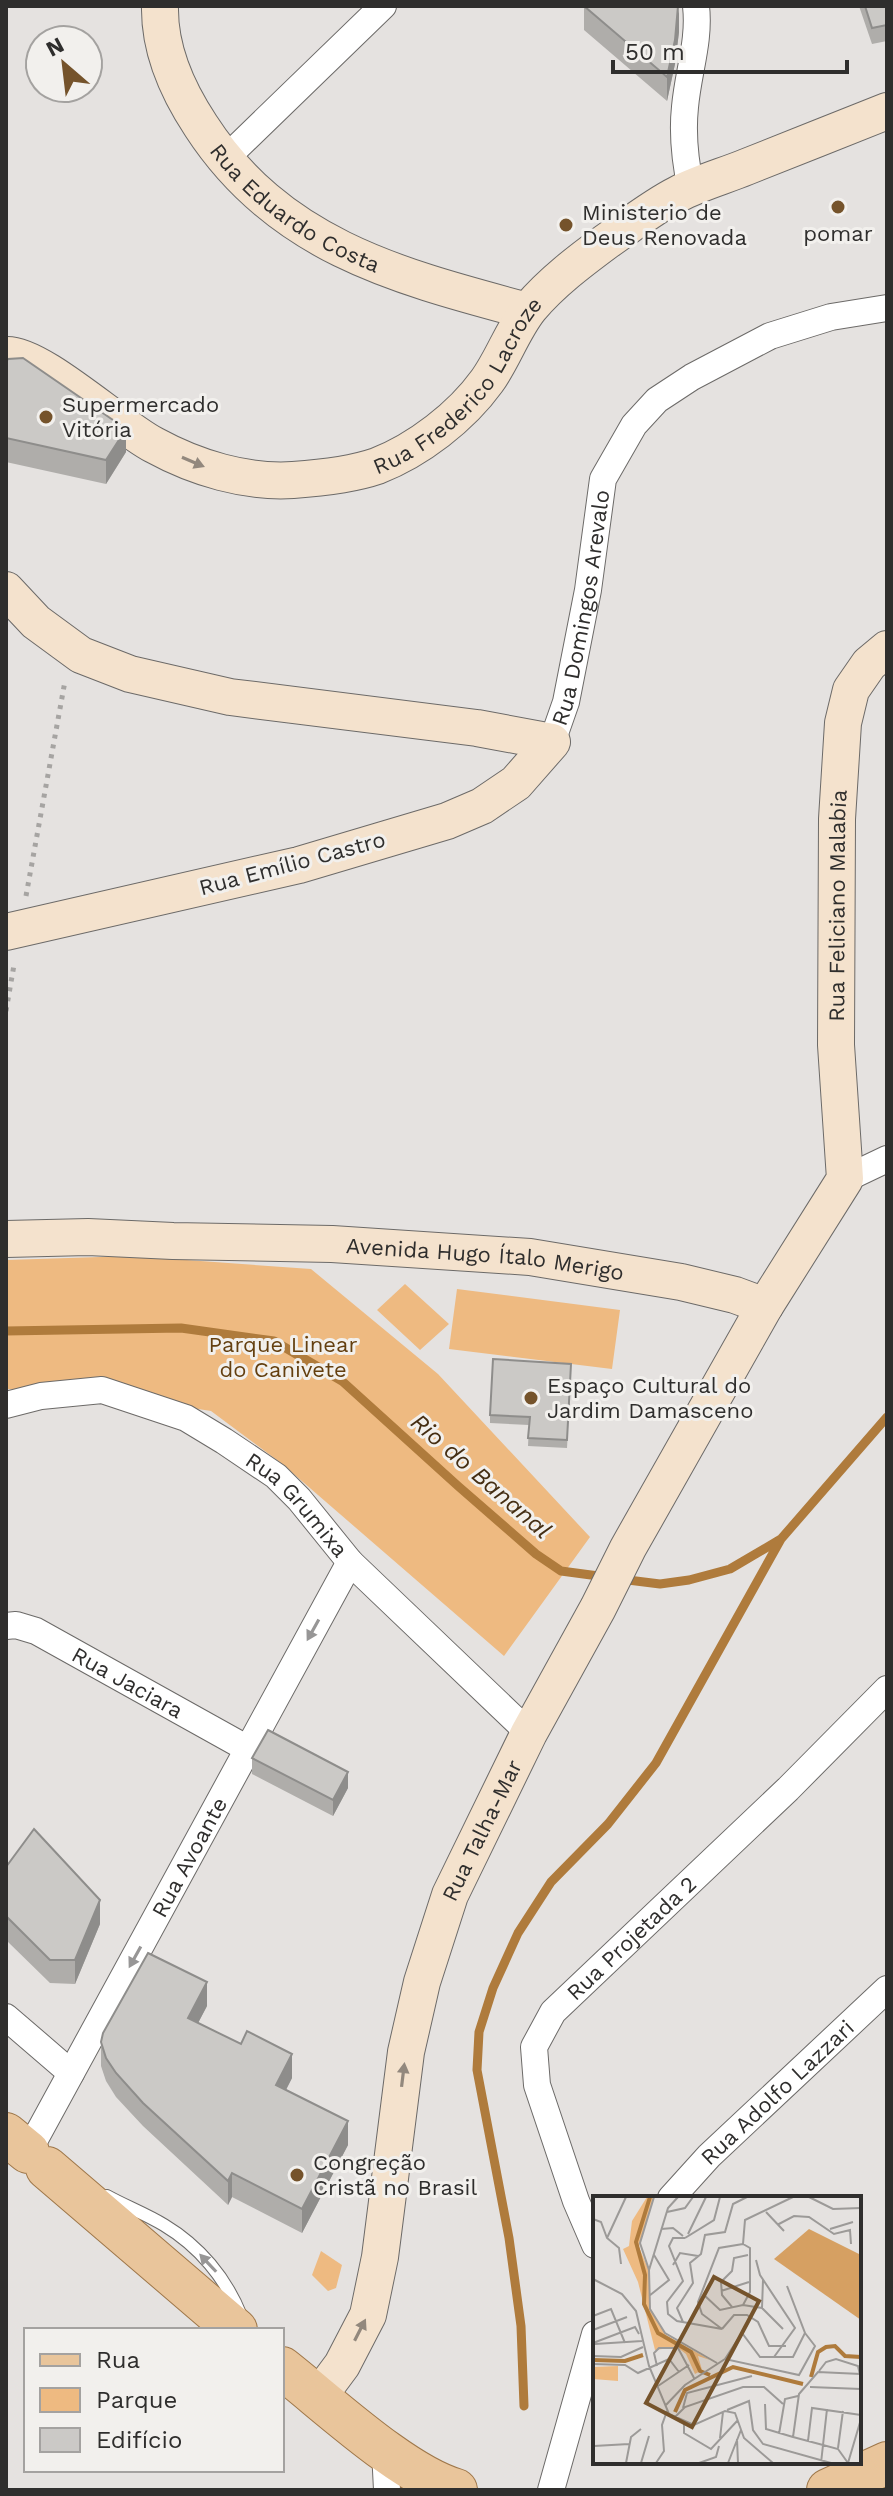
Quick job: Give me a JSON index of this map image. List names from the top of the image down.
{
  "streets": {
    "street": [
      "Rua Eduardo Costa",
      "Rua Frederico Lacroze",
      "Rua Domingos Arevalo",
      "Rua Emílio Castro",
      "Rua Feliciano Malabia",
      "Avenida Hugo Ítalo Merigo",
      "Rua Grumixa",
      "Rua Jaciara",
      "Rua Talha-Mar",
      "Rua Avoante",
      "Rua Projetada 2",
      "Rua Adolfo Lazzari"
    ]
  },
  "crossings": [
    ["Rua Eduardo Costa", "Rua Frederico Lacroze"],
    ["Rua Domingos Arevalo", "Rua Emílio Castro"],
    ["Avenida Hugo Ítalo Merigo", "Rua Talha-Mar"],
    ["Rua Grumixa", "Rua Talha-Mar"],
    ["Rua Grumixa", "Rua Avoante"],
    ["Rua Jaciara", "Rua Avoante"]
  ],
  "one_way": ["Rua Frederico Lacroze", "Rua Talha-Mar", "Rua Avoante"],
  "water": ["Rio do Bananal"],
  "parks": ["Parque Linear do Canivete"],
  "places": [
    "pomar",
    "Ministerio de Deus Renovada",
    "Supermercado Vitória",
    "Espaço Cultural do Jardim Damasceno",
    "Congreção Cristã no Brasil"
  ],
  "legend": ["Rua", "Parque", "Edifício"],
  "scale_bar": "50 m",
  "north": "top left"
}
